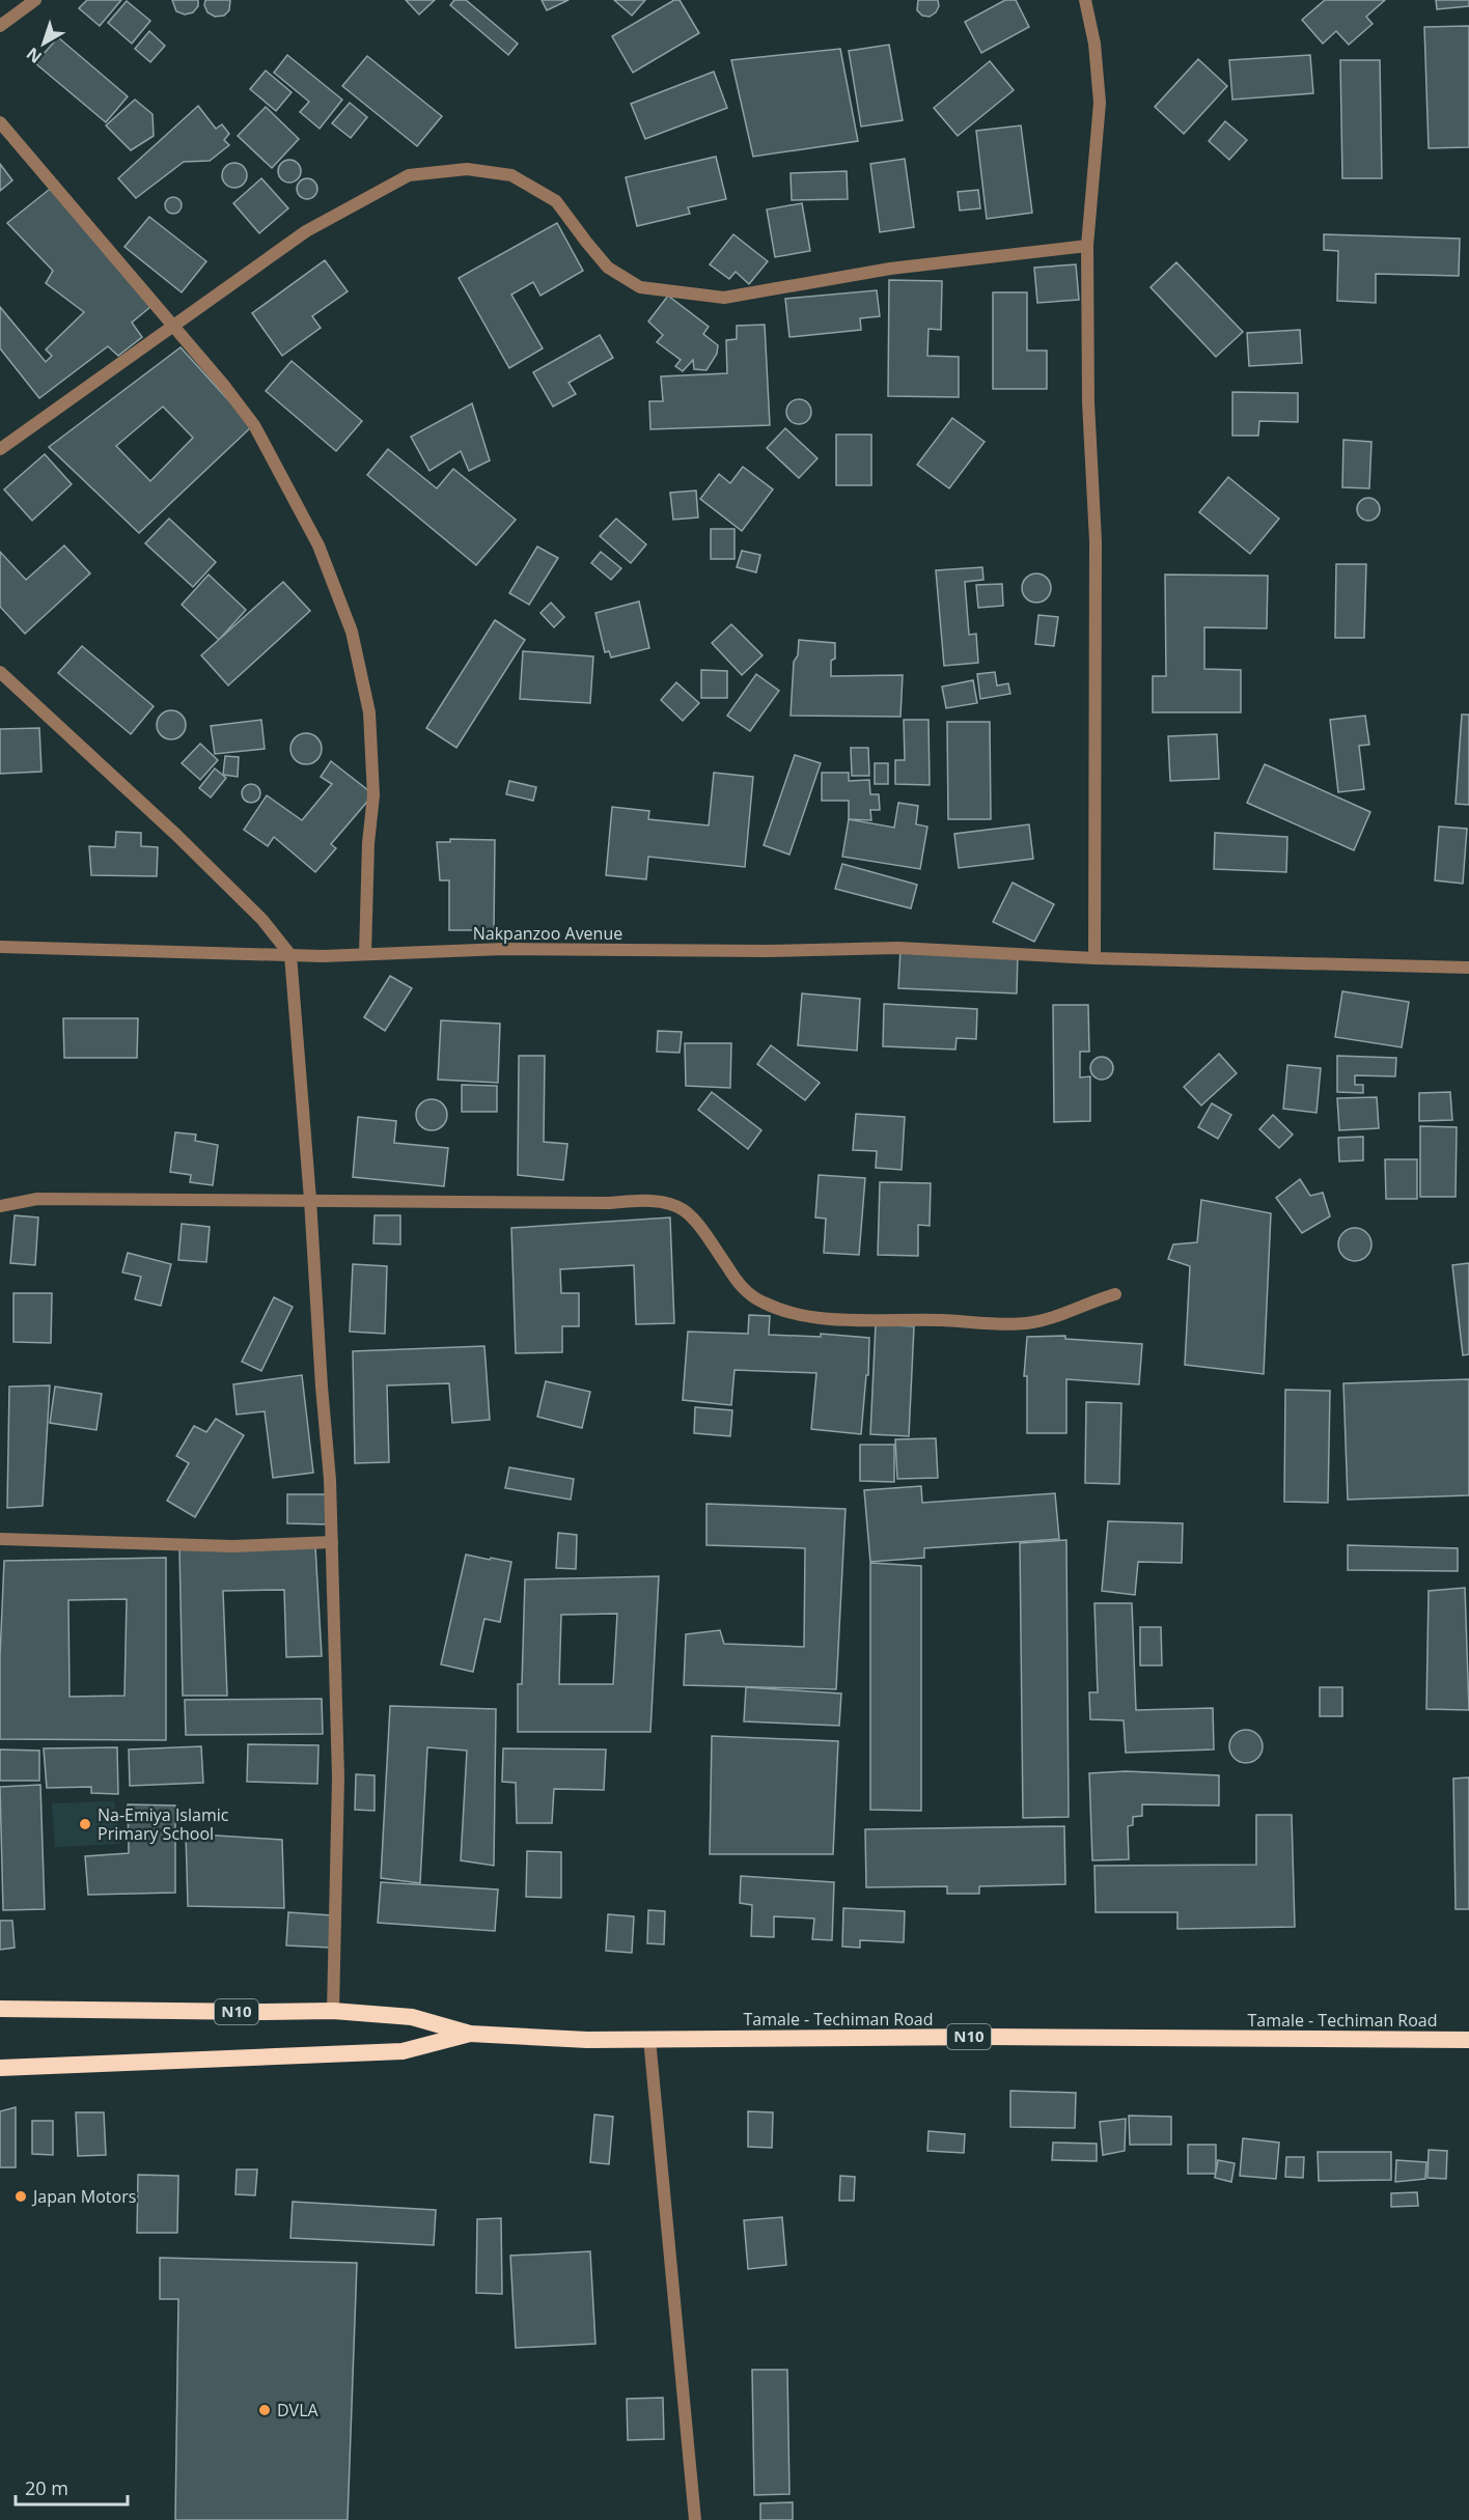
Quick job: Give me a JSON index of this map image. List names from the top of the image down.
{
  "streets": {
    "highway": ["N10", "Tamale - Techiman Road"],
    "street": ["Nakpanzoo Avenue"]
  },
  "crossings": [
    ["N10", "Tamale - Techiman Road"]
  ],
  "places": ["Na-Emiya Islamic Primary School", "Japan Motors", "DVLA"],
  "scale_bar": "20 m",
  "north": "bottom left"
}
